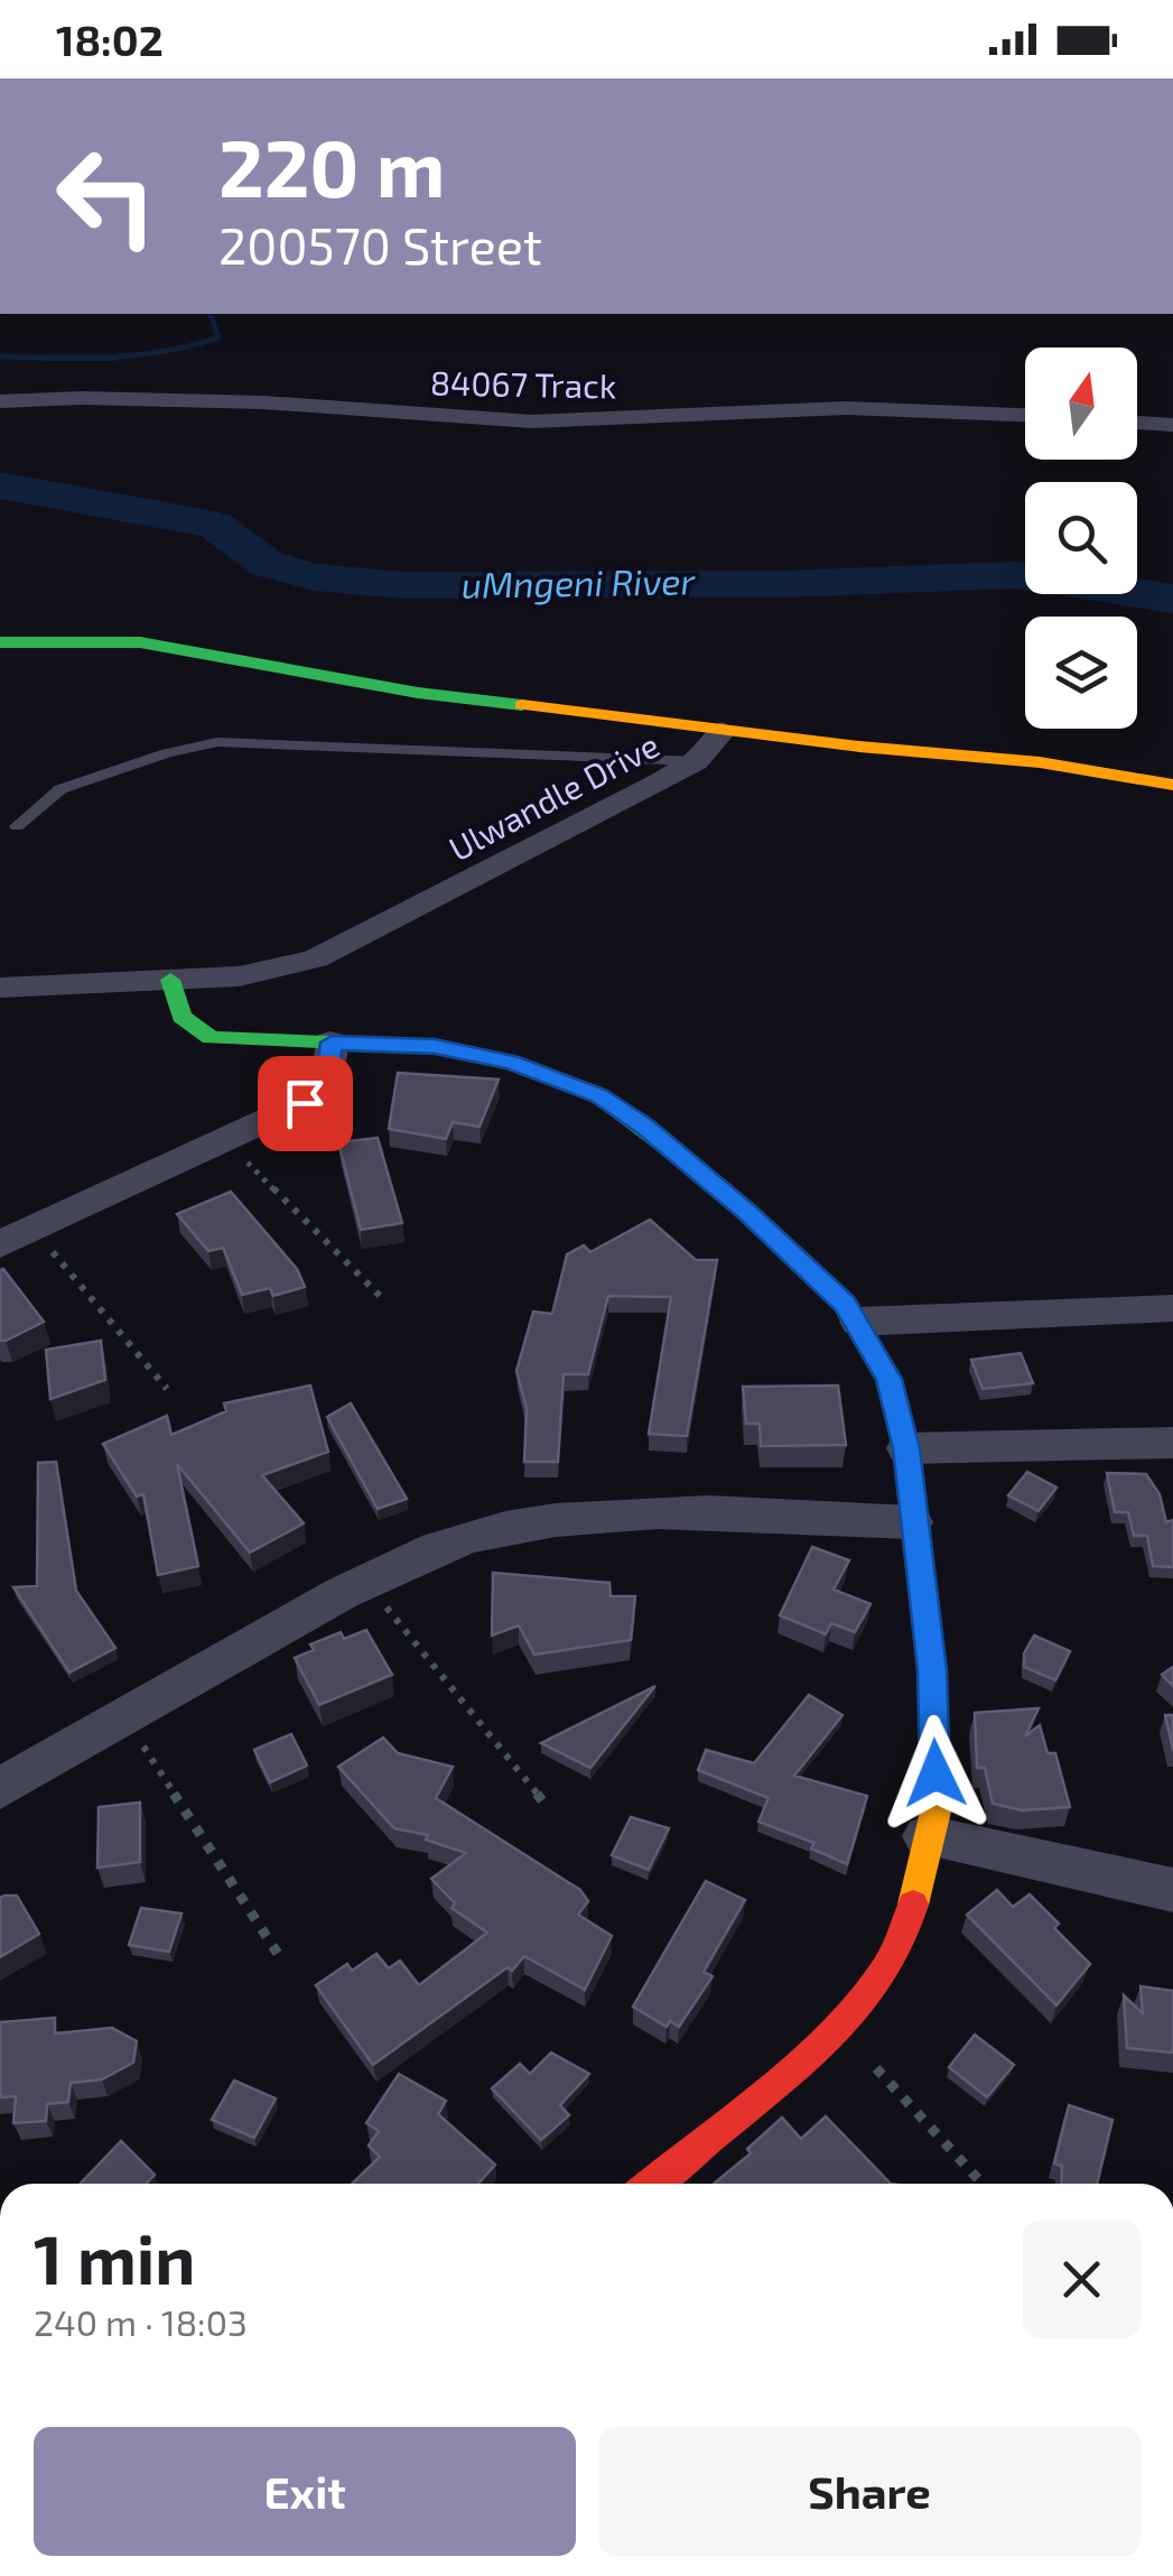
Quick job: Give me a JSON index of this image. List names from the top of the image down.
{
  "streets": {
    "street": ["84067 Track", "Ulwandle Drive"]
  },
  "water": ["uMngeni River"],
  "north": "top",
  "page": {
    "status": "18:02",
    "turn": ["220 m", "200570 Street"],
    "heading": ["1 min", "240 m · 18:03"],
    "buttons": ["Exit", "Share"]
  }
}
